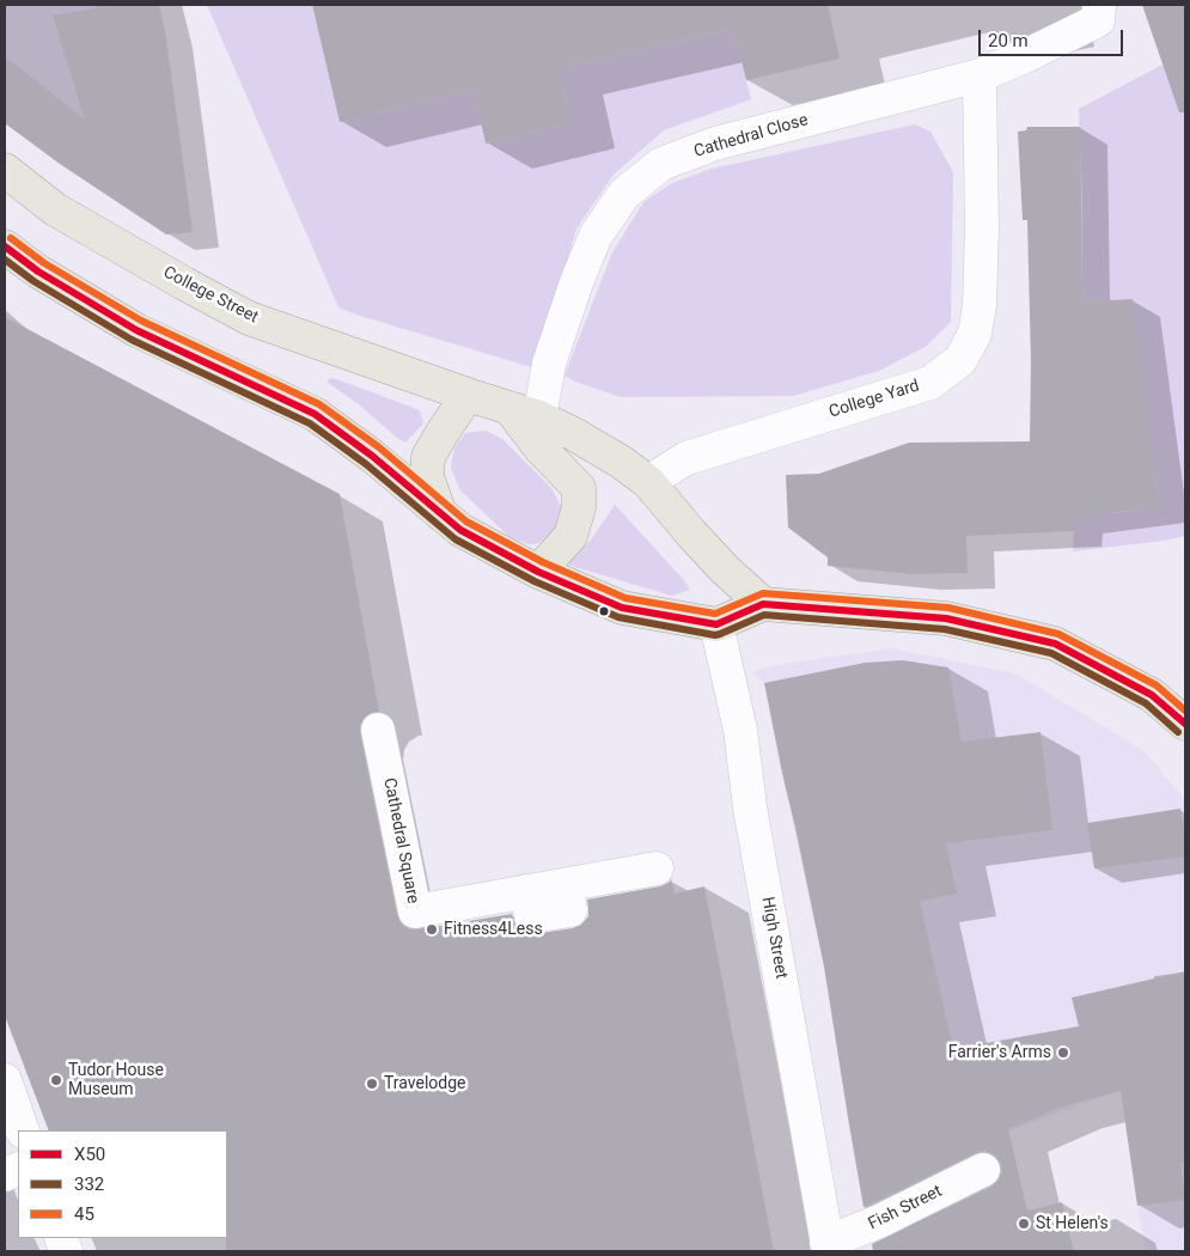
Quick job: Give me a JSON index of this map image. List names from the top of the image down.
{
  "streets": {
    "main road": ["College Street"],
    "street": [
      "Cathedral Close",
      "College Yard",
      "Cathedral Square",
      "High Street",
      "Fish Street"
    ]
  },
  "crossings": [
    ["Cathedral Close", "College Street"],
    ["Cathedral Close", "College Yard"],
    ["College Street", "College Yard"],
    ["High Street", "Fish Street"]
  ],
  "places": [
    "Fitness4Less",
    "Farrier's Arms",
    "Tudor House Museum",
    "Travelodge",
    "St Helen's"
  ],
  "lines": ["transit line 45", "transit line X50", "transit line 332"],
  "legend": ["X50", "332", "45"],
  "scale_bar": "20 m"
}
